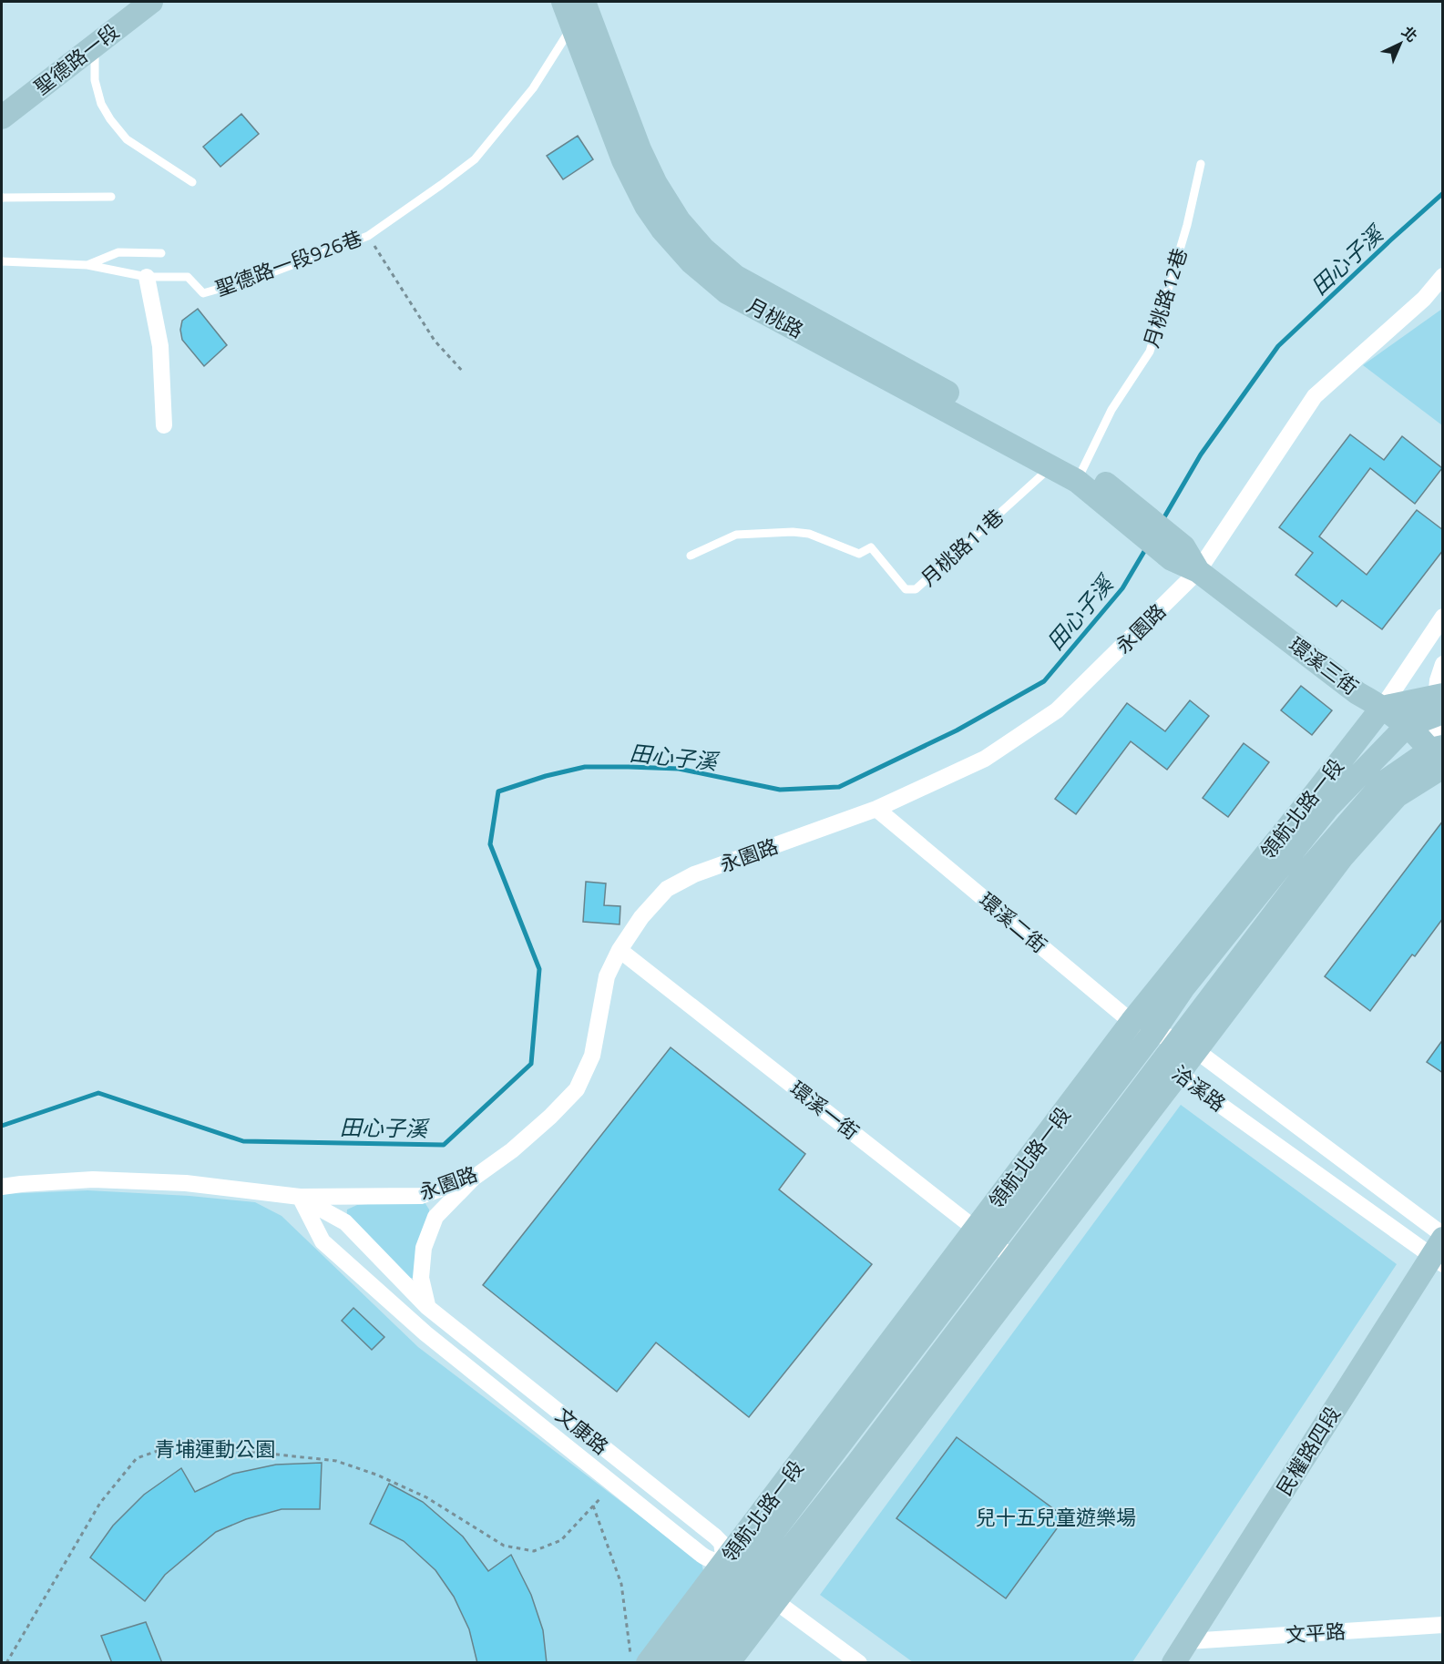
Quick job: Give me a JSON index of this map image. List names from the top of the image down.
{
  "streets": {
    "street": [
      "聖德路一段",
      "月桃路",
      "永園路",
      "環溪三街",
      "領航北路一段",
      "環溪二街",
      "洽溪路",
      "環溪一街",
      "文康路",
      "民權路四段",
      "文平路"
    ],
    "lane": ["聖德路一段926巷", "月桃路12巷", "月桃路11巷"]
  },
  "crossings": [
    ["聖德路一段926巷", "月桃路"],
    ["月桃路12巷", "月桃路"],
    ["月桃路", "月桃路11巷"],
    ["月桃路", "永園路"],
    ["月桃路", "環溪三街"],
    ["永園路", "環溪三街"],
    ["永園路", "環溪二街"],
    ["永園路", "環溪一街"],
    ["永園路", "文康路"],
    ["環溪三街", "領航北路一段"],
    ["領航北路一段", "環溪二街"],
    ["領航北路一段", "洽溪路"],
    ["領航北路一段", "環溪一街"],
    ["領航北路一段", "文康路"],
    ["環溪二街", "洽溪路"],
    ["洽溪路", "民權路四段"],
    ["民權路四段", "文平路"]
  ],
  "water": ["田心子溪"],
  "parks": ["青埔運動公園", "兒十五兒童遊樂場"],
  "north": "top right"
}
